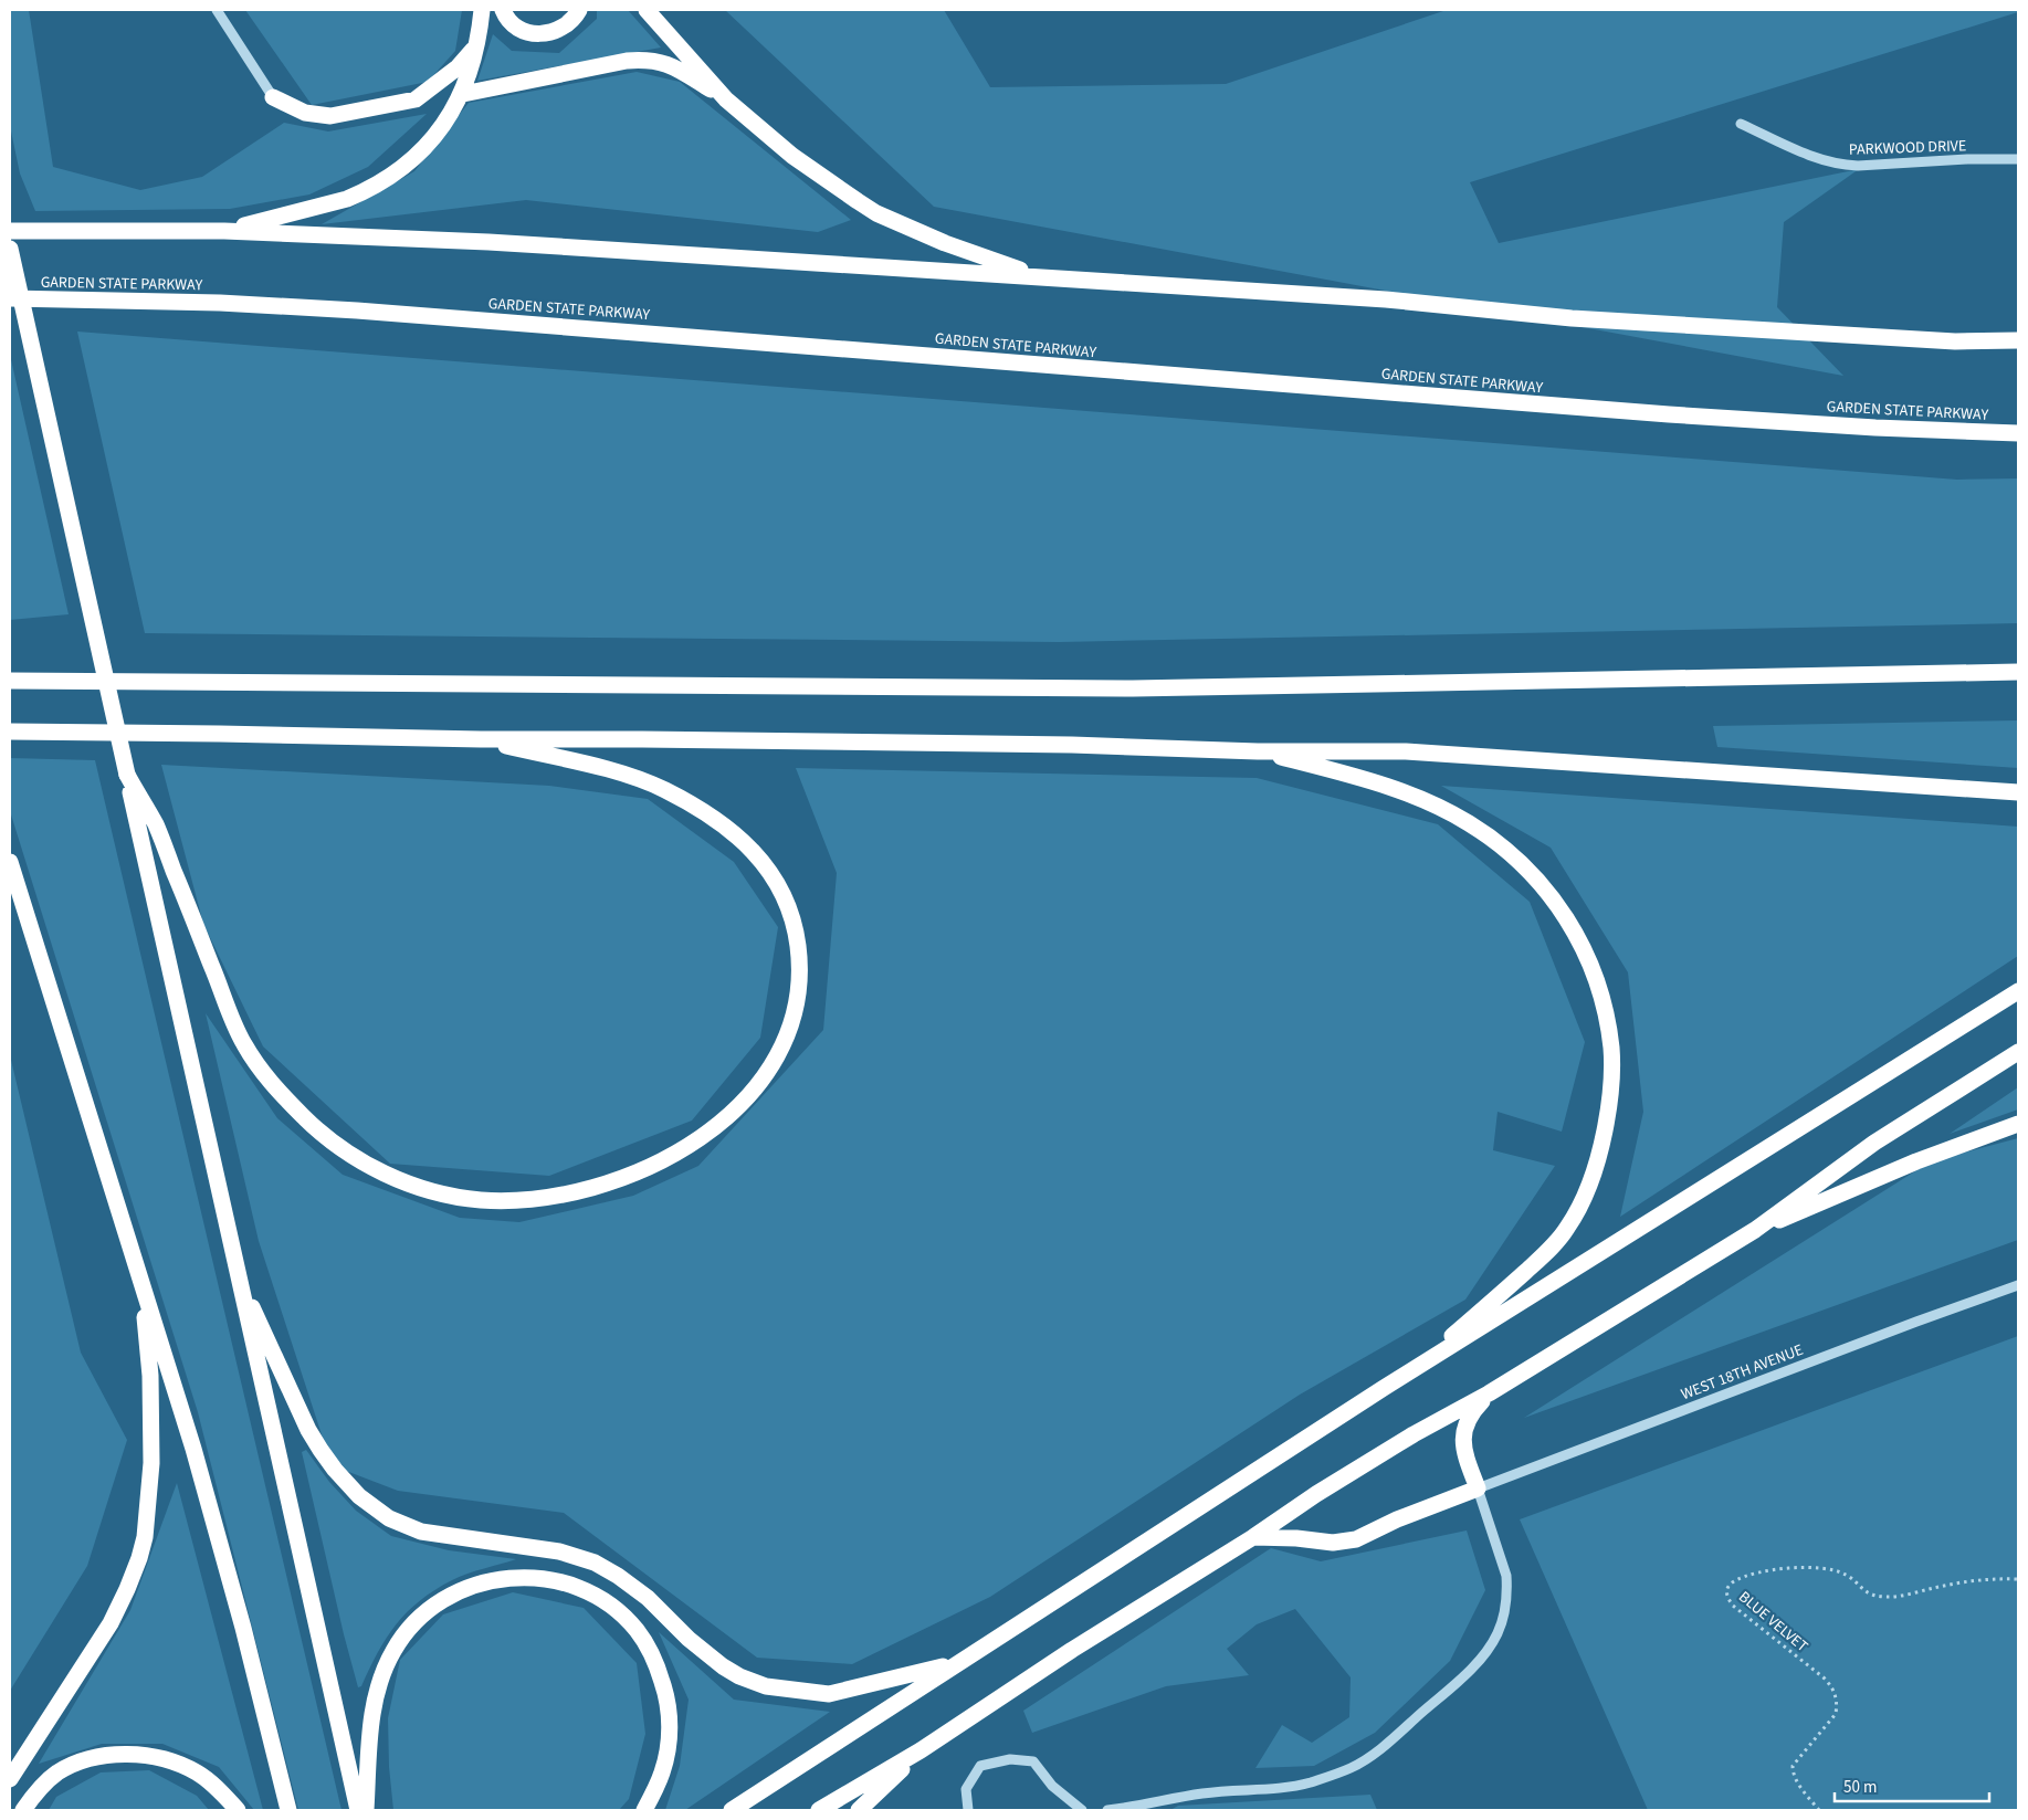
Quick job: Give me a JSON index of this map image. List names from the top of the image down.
{
  "streets": {
    "highway": ["GARDEN STATE PARKWAY"],
    "street": ["PARKWOOD DRIVE", "WEST 18TH AVENUE"],
    "path": ["BLUE VELVET"]
  },
  "scale_bar": "50 m"
}
